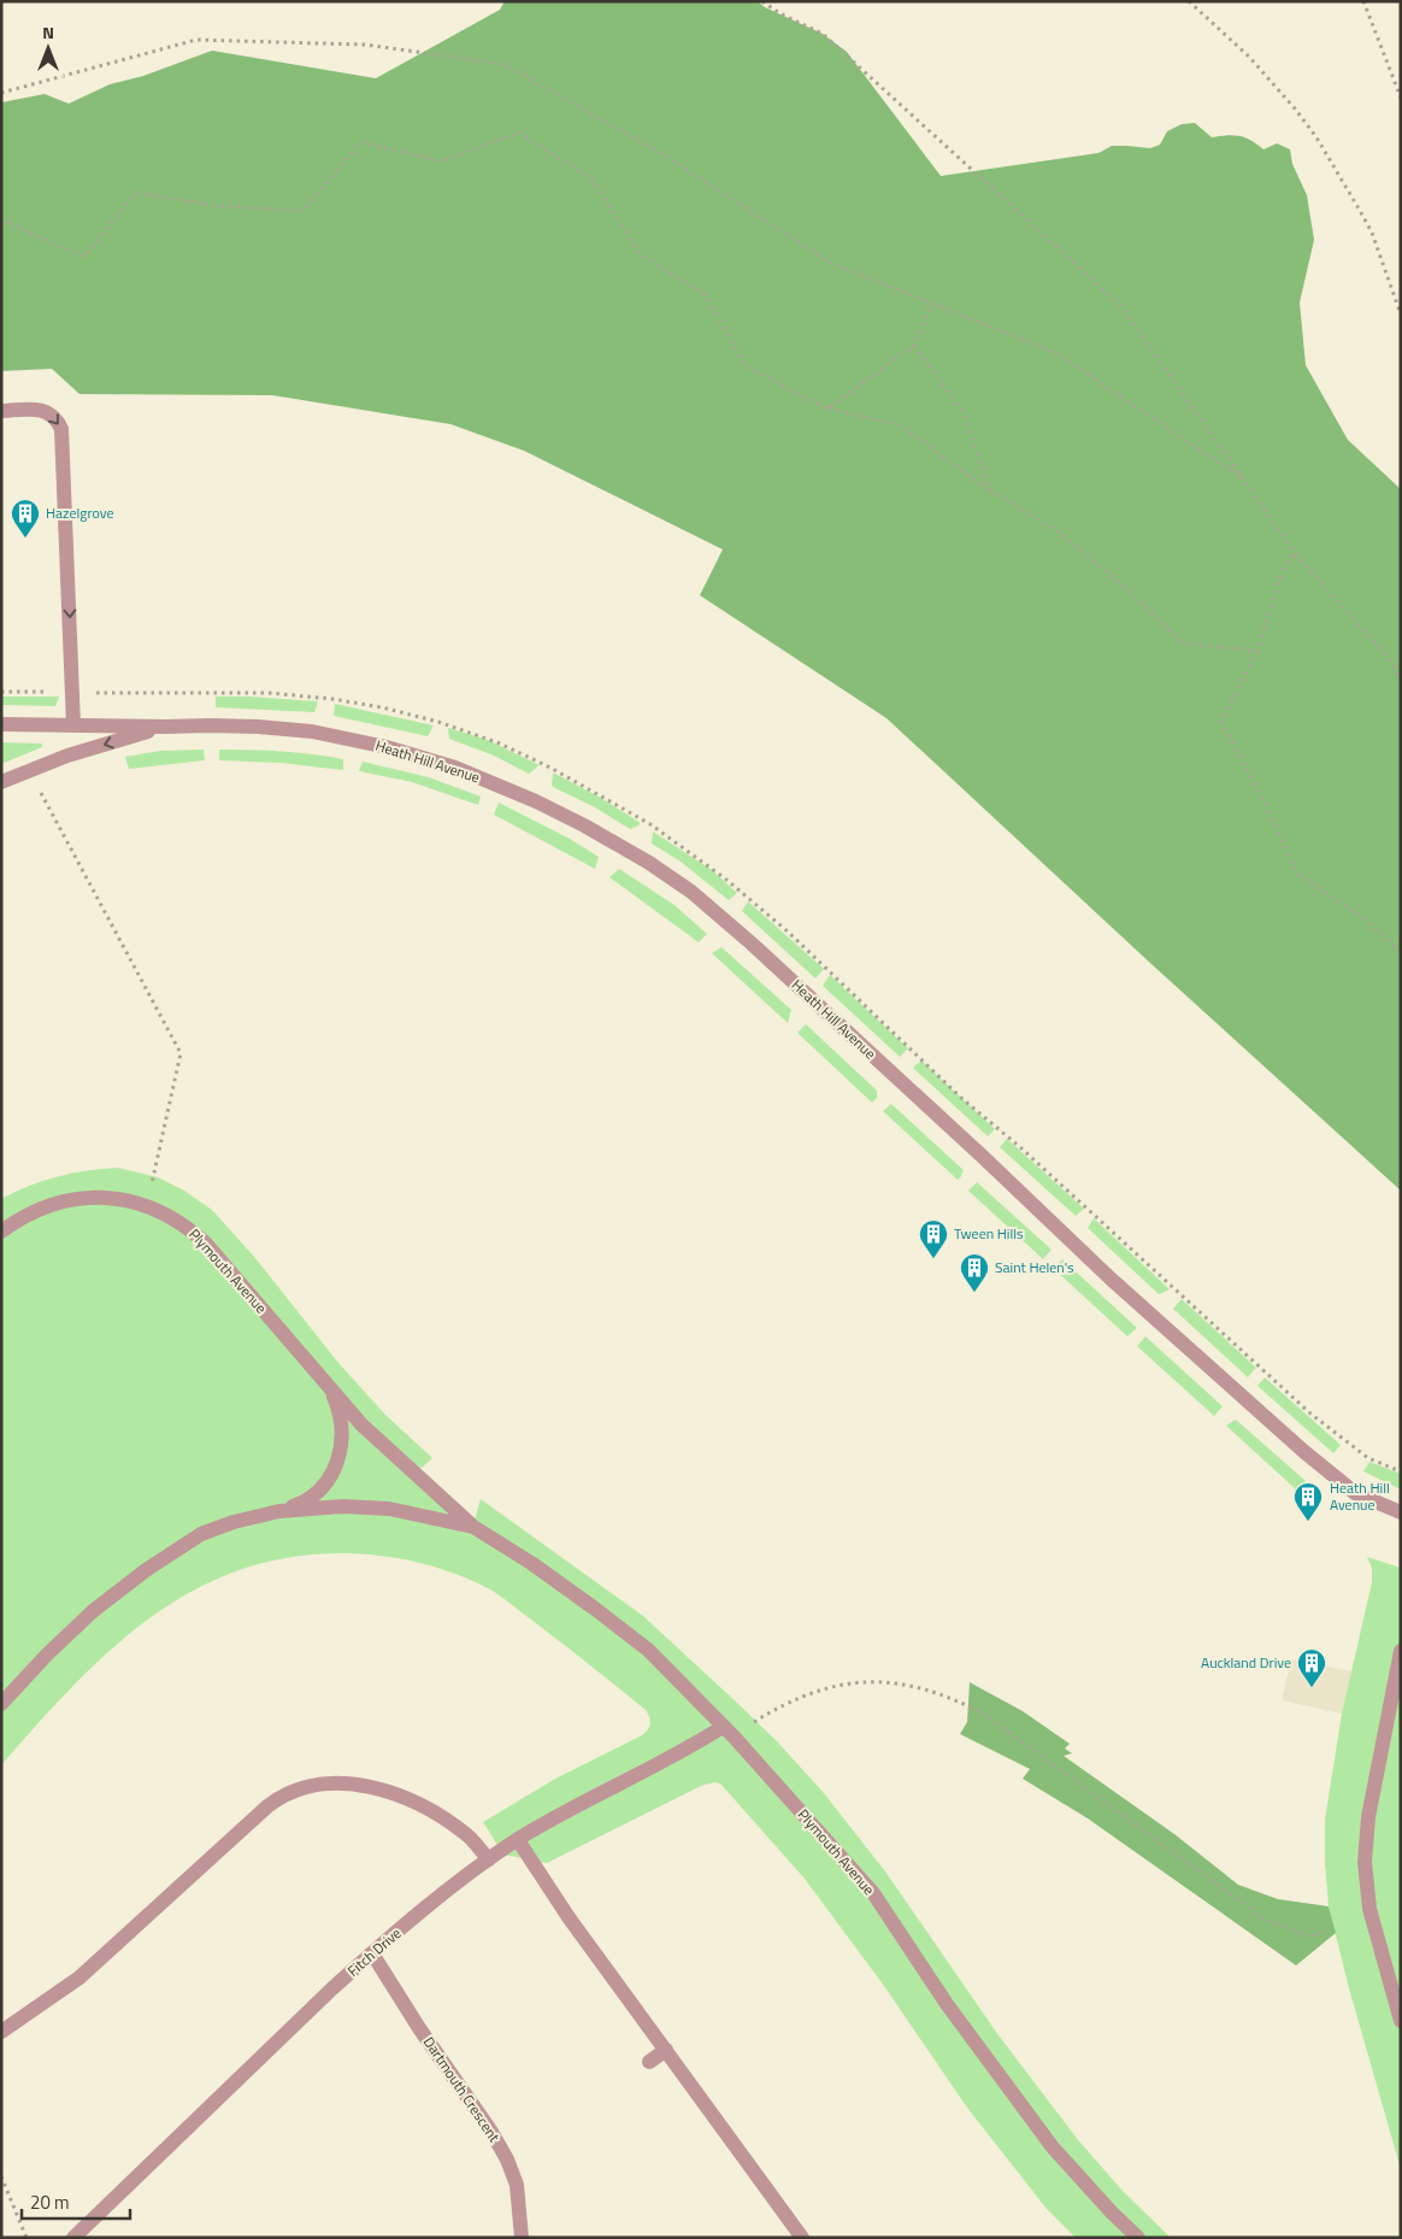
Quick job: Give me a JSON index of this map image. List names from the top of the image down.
{
  "streets": {
    "street": [
      "Heath Hill Avenue",
      "Plymouth Avenue",
      "Fitch Drive",
      "Dartmouth Crescent"
    ]
  },
  "crossings": [
    ["Plymouth Avenue", "Fitch Drive"],
    ["Fitch Drive", "Dartmouth Crescent"]
  ],
  "places": {
    "building": [
      "Hazelgrove",
      "Tween Hills",
      "Saint Helen's",
      "Heath Hill Avenue",
      "Auckland Drive"
    ]
  },
  "scale_bar": "20 m",
  "north": "top"
}
